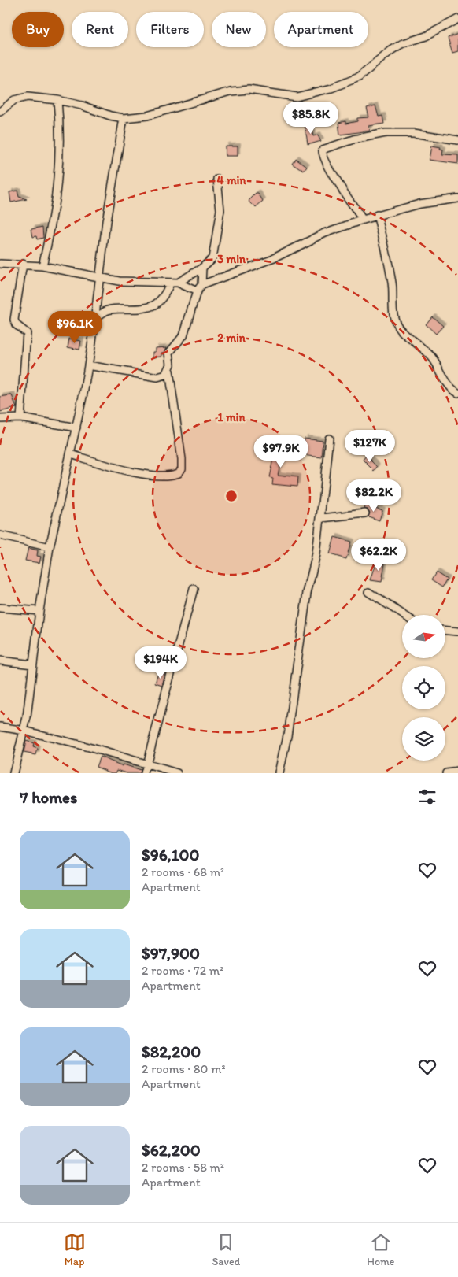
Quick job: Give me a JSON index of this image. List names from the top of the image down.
{
  "north": "right",
  "page": {
    "chip": [
      "Buy",
      "Rent",
      "Filters",
      "New",
      "Apartment"
    ],
    "price": [
      "$85.8K",
      "$96.1K",
      "$127K",
      "$97.9K",
      "$82.2K",
      "$62.2K",
      "$194K"
    ],
    "heading": "7 homes",
    "list": [
      {
        "name": "$96,100",
        "note": "2 rooms · 68 m² · Apartment"
      },
      {
        "name": "$97,900",
        "note": "2 rooms · 72 m² · Apartment"
      },
      {
        "name": "$82,200",
        "note": "2 rooms · 80 m² · Apartment"
      },
      {
        "name": "$62,200",
        "note": "2 rooms · 58 m² · Apartment"
      }
    ],
    "tabs": ["Map", "Saved", "Home"]
  },
  "rings": [
    "4 min",
    "3 min",
    "2 min",
    "1 min"
  ]
}
